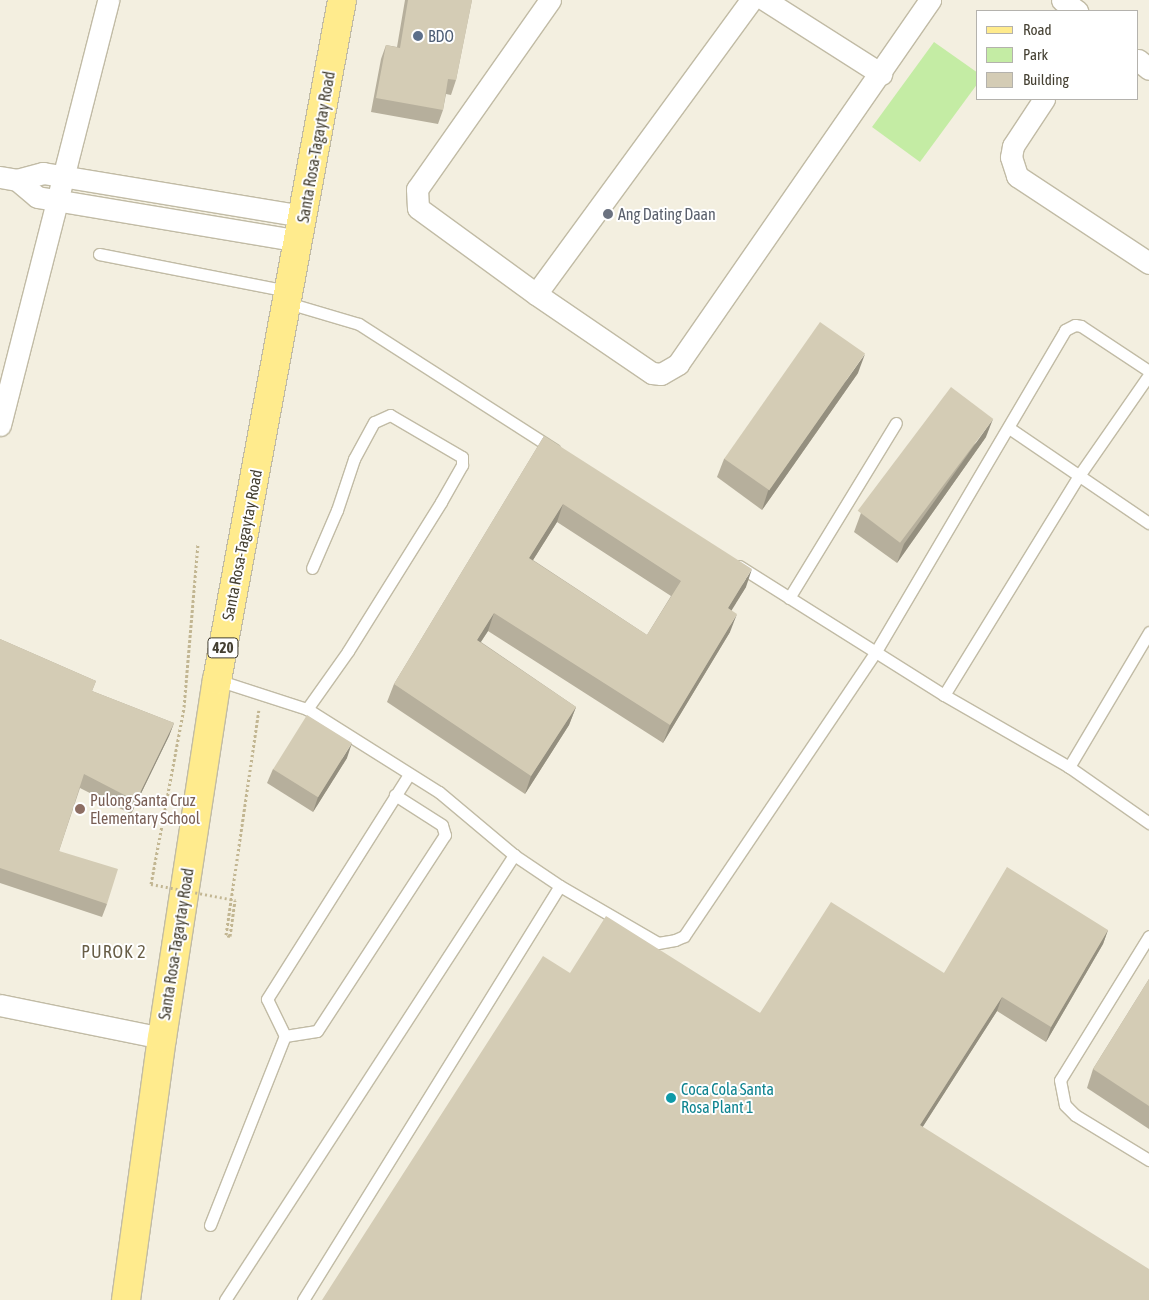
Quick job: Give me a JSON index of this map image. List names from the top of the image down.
{
  "streets": {
    "main road": ["Santa Rosa-Tagaytay Road", "420"]
  },
  "districts": ["PUROK 2"],
  "places": [
    "BDO",
    "Ang Dating Daan",
    "Pulong Santa Cruz Elementary School",
    "Coca Cola Santa Rosa Plant 1"
  ],
  "legend": ["Road", "Park", "Building"]
}
